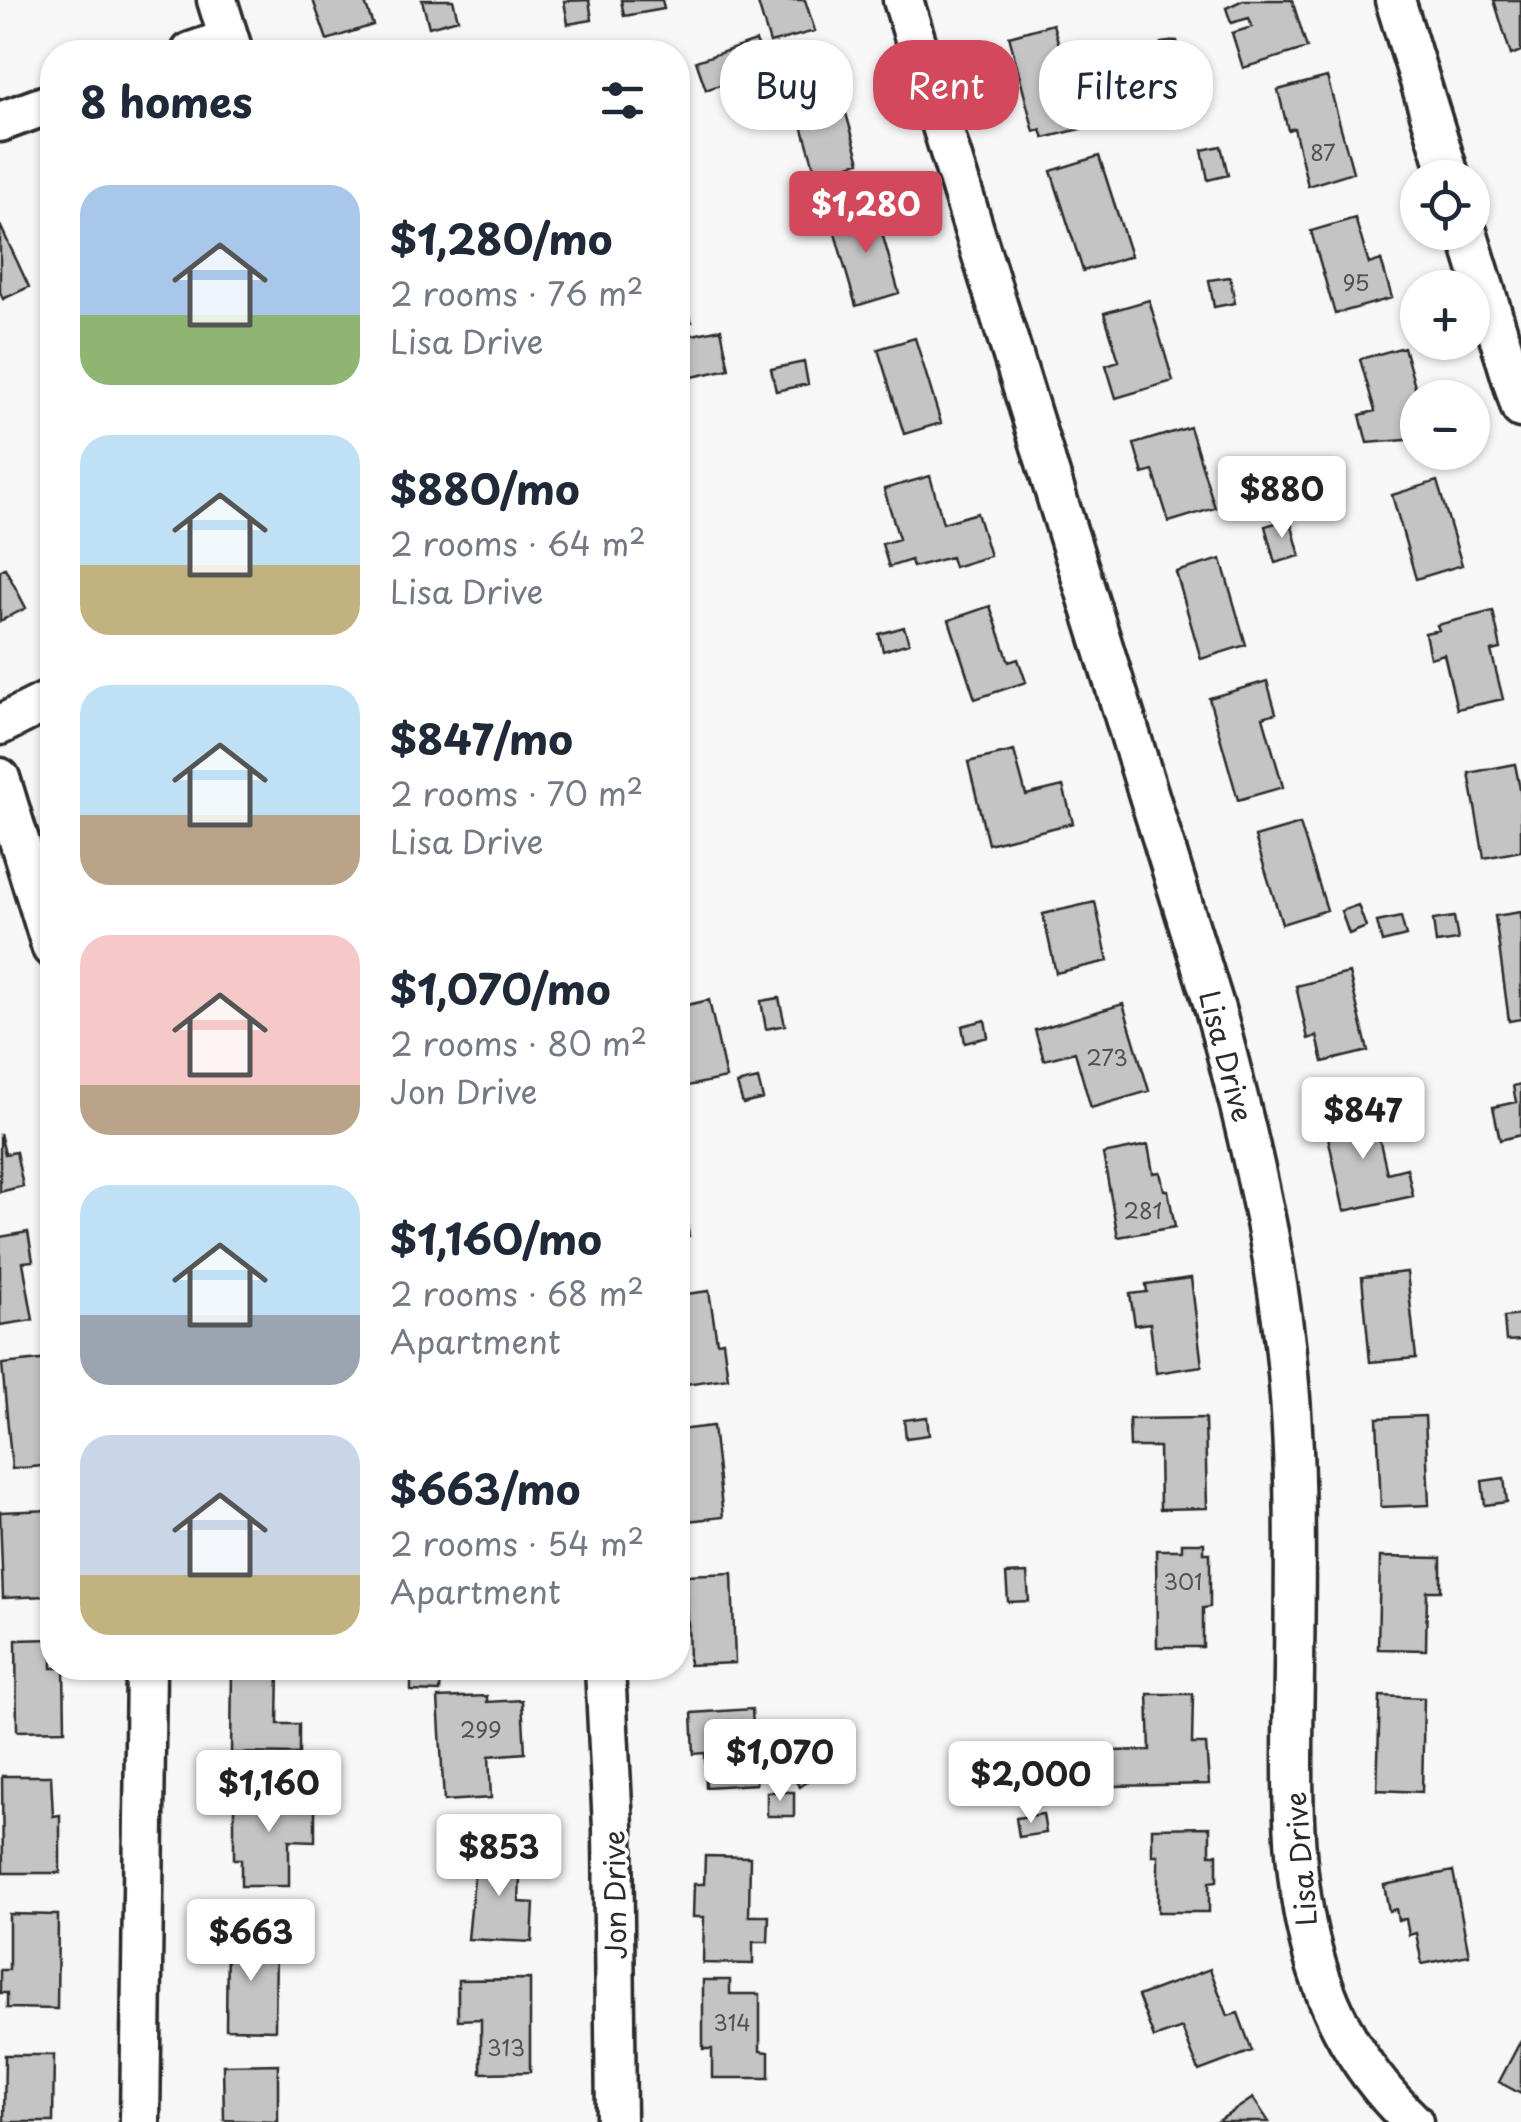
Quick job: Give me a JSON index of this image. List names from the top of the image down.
{
  "streets": {
    "street": ["Lisa Drive", "Jon Drive"]
  },
  "house_numbers": [
    "87",
    "95",
    "273",
    "281",
    "301",
    "299",
    "314",
    "313"
  ],
  "page": {
    "chip": ["Buy", "Rent", "Filters"],
    "heading": "8 homes",
    "map_buttons": ["+", "−"],
    "list": [
      {
        "name": "$1,280/mo",
        "note": "2 rooms · 76 m² · Lisa Drive"
      },
      {
        "name": "$880/mo",
        "note": "2 rooms · 64 m² · Lisa Drive"
      },
      {
        "name": "$847/mo",
        "note": "2 rooms · 70 m² · Lisa Drive"
      },
      {
        "name": "$1,070/mo",
        "note": "2 rooms · 80 m² · Jon Drive"
      },
      {
        "name": "$1,160/mo",
        "note": "2 rooms · 68 m² · Apartment"
      },
      {
        "name": "$663/mo",
        "note": "2 rooms · 54 m² · Apartment"
      }
    ],
    "price": [
      "$1,280",
      "$880",
      "$847",
      "$1,070",
      "$2,000",
      "$1,160",
      "$853",
      "$663"
    ]
  }
}
